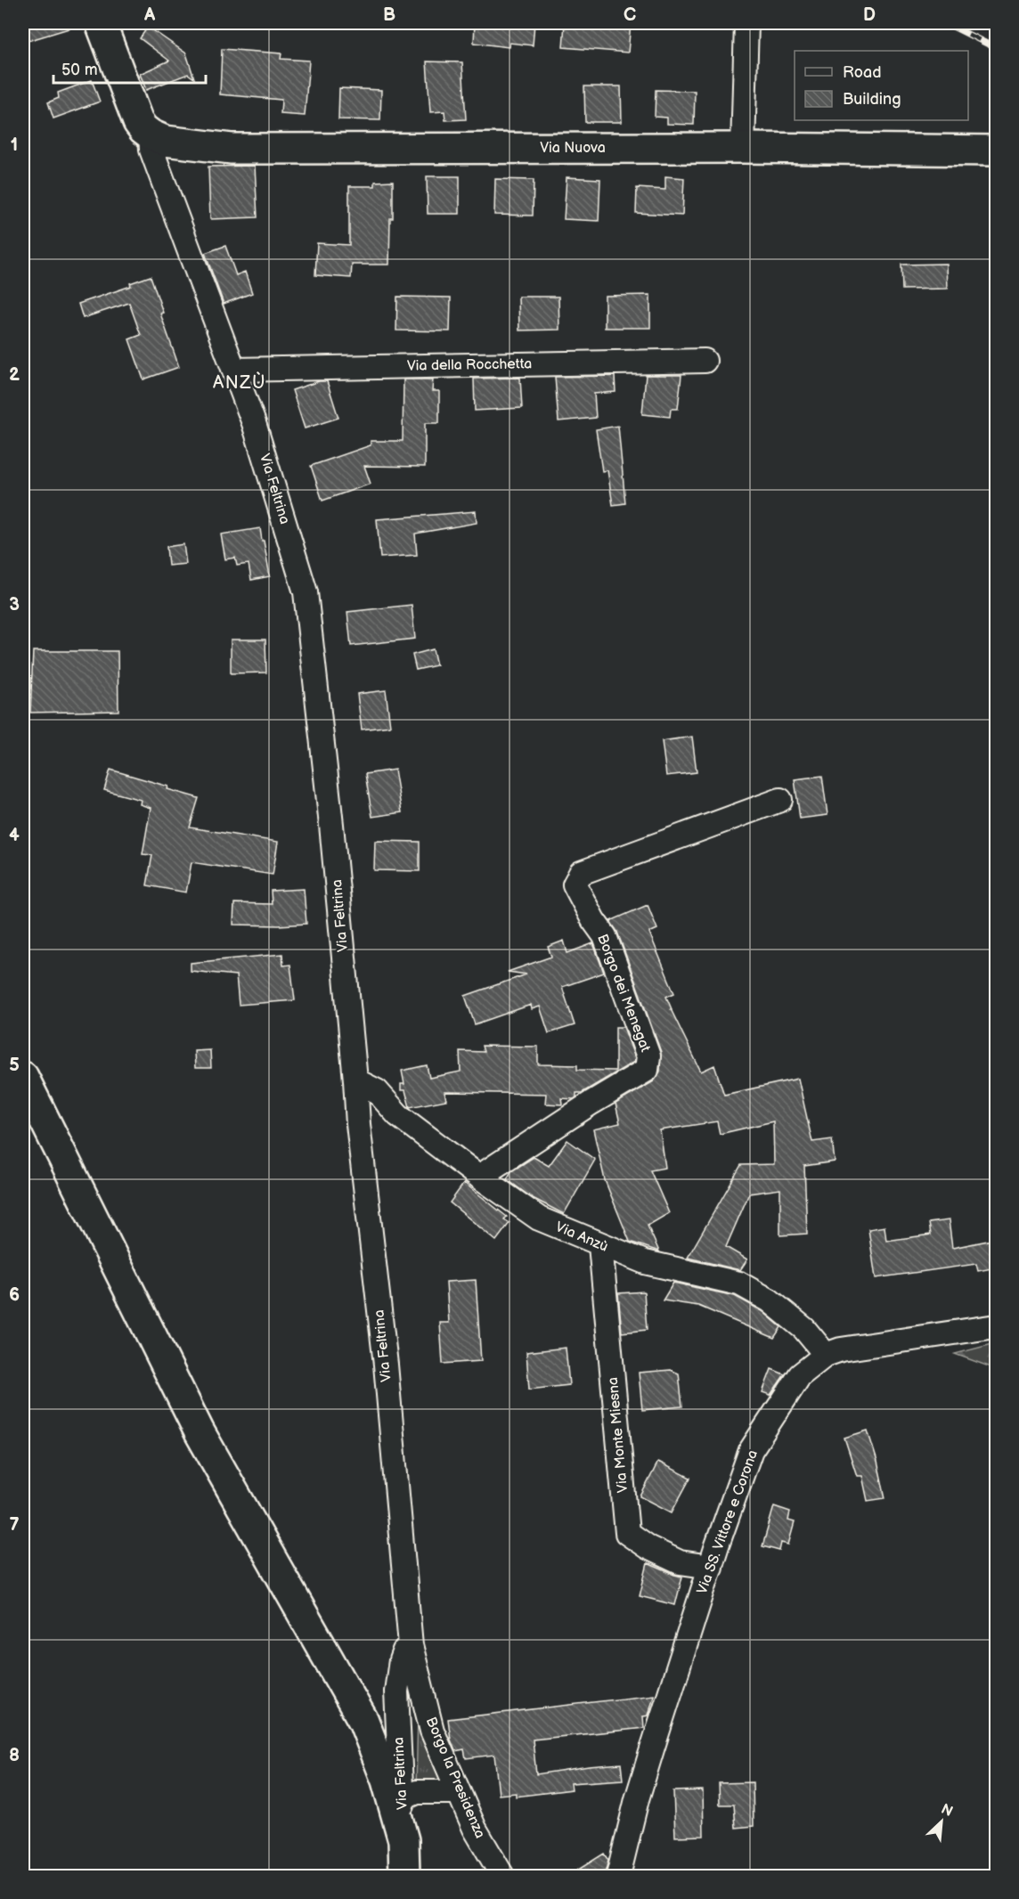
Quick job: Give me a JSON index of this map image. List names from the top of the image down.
{
  "streets": {
    "street": [
      "Via Nuova",
      "Via della Rocchetta",
      "Via Feltrina",
      "Borgo dei Menegat",
      "Via Anzù",
      "Via Monte Miesna",
      "Via SS. Vittore e Corona",
      "Borgo la Presidenza"
    ]
  },
  "crossings": [
    ["Via Nuova", "Via Feltrina"],
    ["Via della Rocchetta", "Via Feltrina"],
    ["Via Feltrina", "Via Anzù"],
    ["Via Feltrina", "Borgo la Presidenza"],
    ["Borgo dei Menegat", "Via Anzù"],
    ["Via Anzù", "Via Monte Miesna"],
    ["Via Anzù", "Via SS. Vittore e Corona"],
    ["Via Monte Miesna", "Via SS. Vittore e Corona"]
  ],
  "districts": ["ANZÙ"],
  "legend": ["Road", "Building"],
  "scale_bar": "50 m",
  "north": "top right",
  "grid": {
    "columns": [
      "A",
      "B",
      "C",
      "D"
    ],
    "rows": [
      "1",
      "2",
      "3",
      "4",
      "5",
      "6",
      "7",
      "8"
    ]
  }
}
